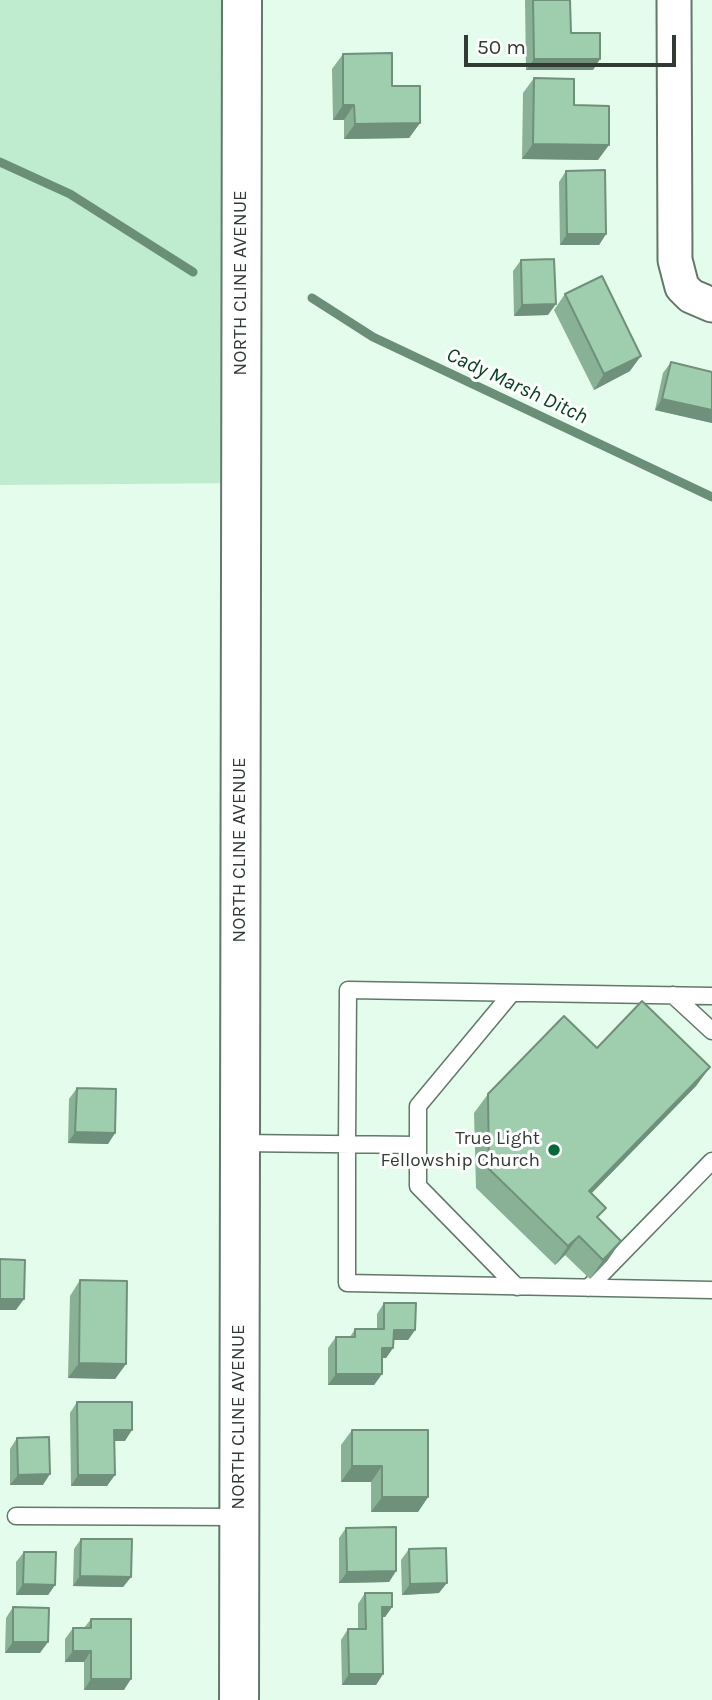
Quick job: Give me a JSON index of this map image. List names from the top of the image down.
{
  "streets": {
    "street": ["NORTH CLINE AVENUE"]
  },
  "water": ["Cady Marsh Ditch"],
  "places": ["True Light Fellowship Church"],
  "scale_bar": "50 m"
}
